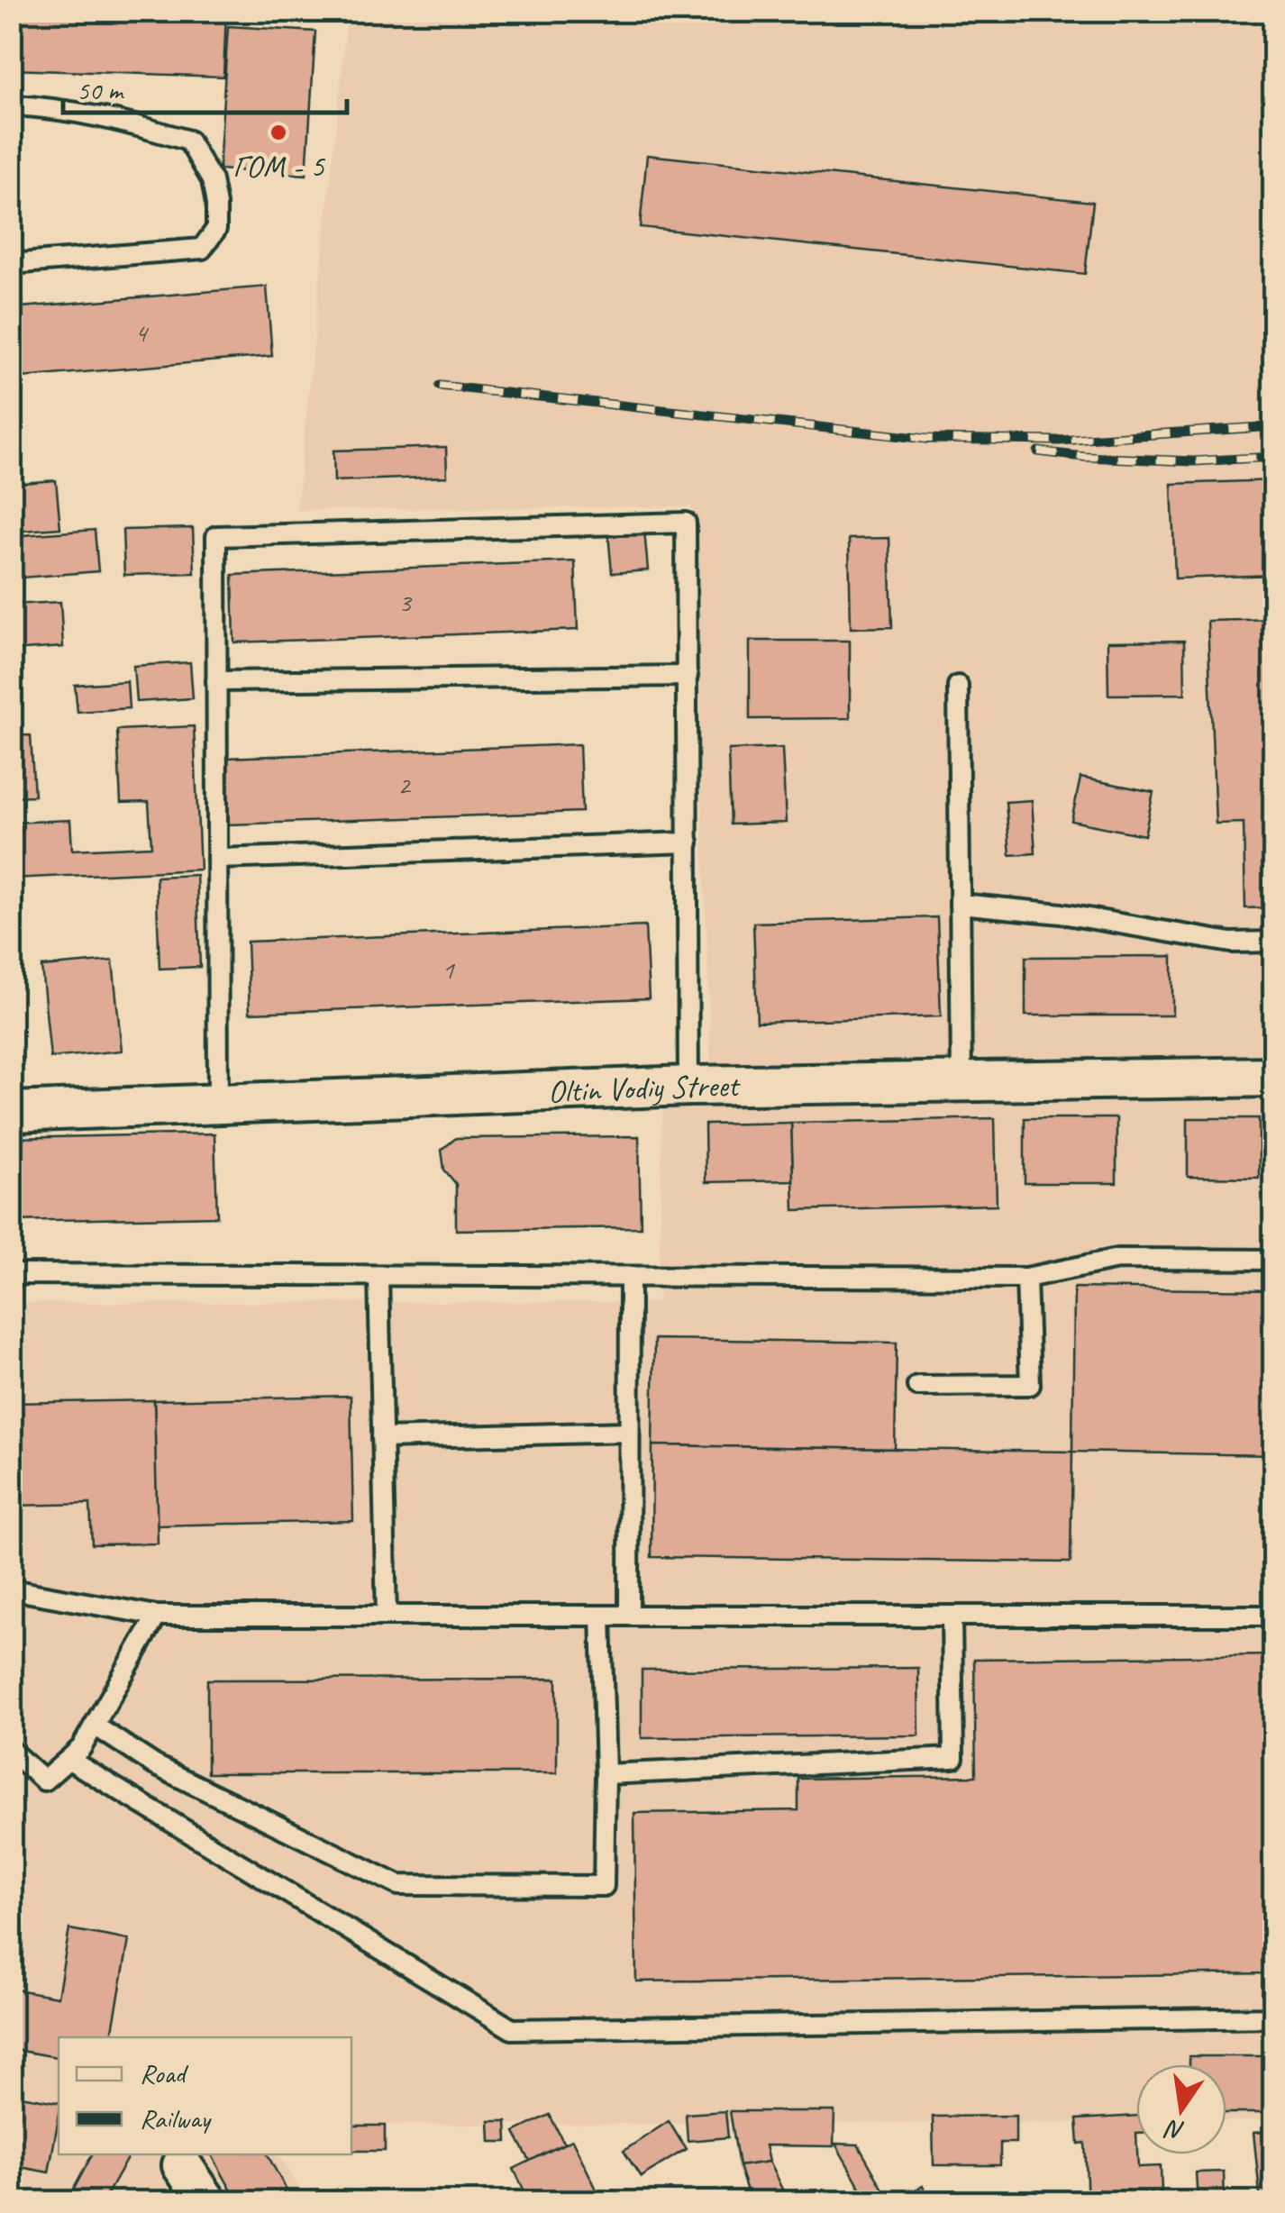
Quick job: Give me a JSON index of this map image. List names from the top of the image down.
{
  "streets": {
    "street": ["Oltin Vodiy Street"]
  },
  "places": ["ГОМ - 5"],
  "house_numbers": [
    "4",
    "3",
    "2",
    "1"
  ],
  "legend": ["Road", "Railway"],
  "scale_bar": "50 m",
  "north": "bottom"
}
